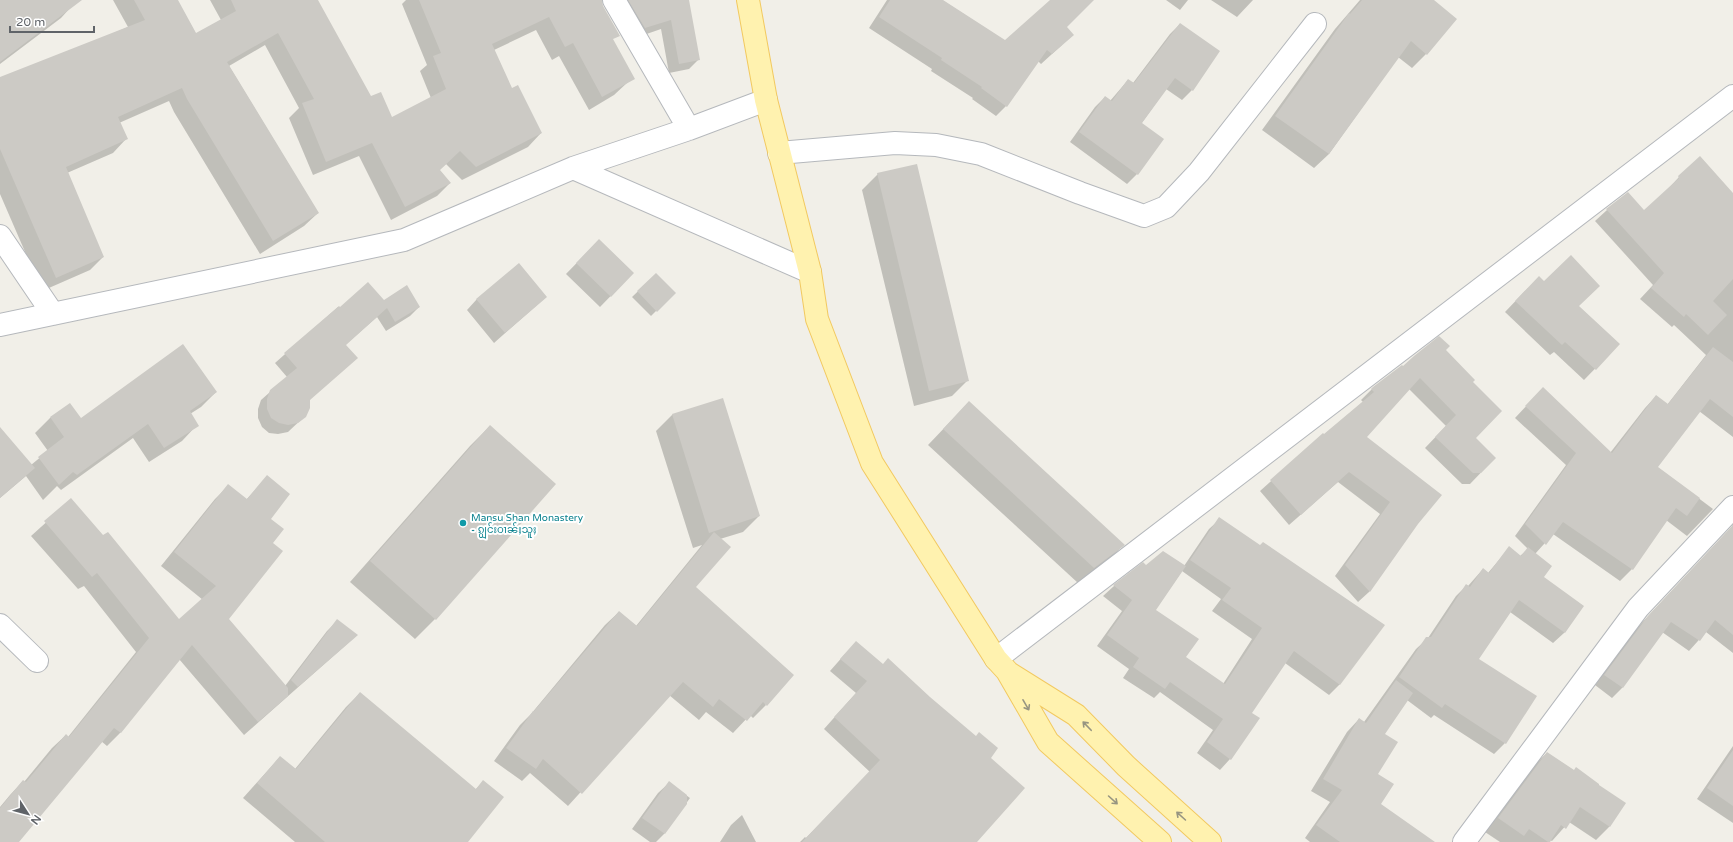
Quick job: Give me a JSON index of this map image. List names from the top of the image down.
{
  "places": ["Mansu Shan Monastery - ၵျွင်းဝၢၼ်ႈသူႈ"],
  "scale_bar": "20 m",
  "north": "bottom right"
}
